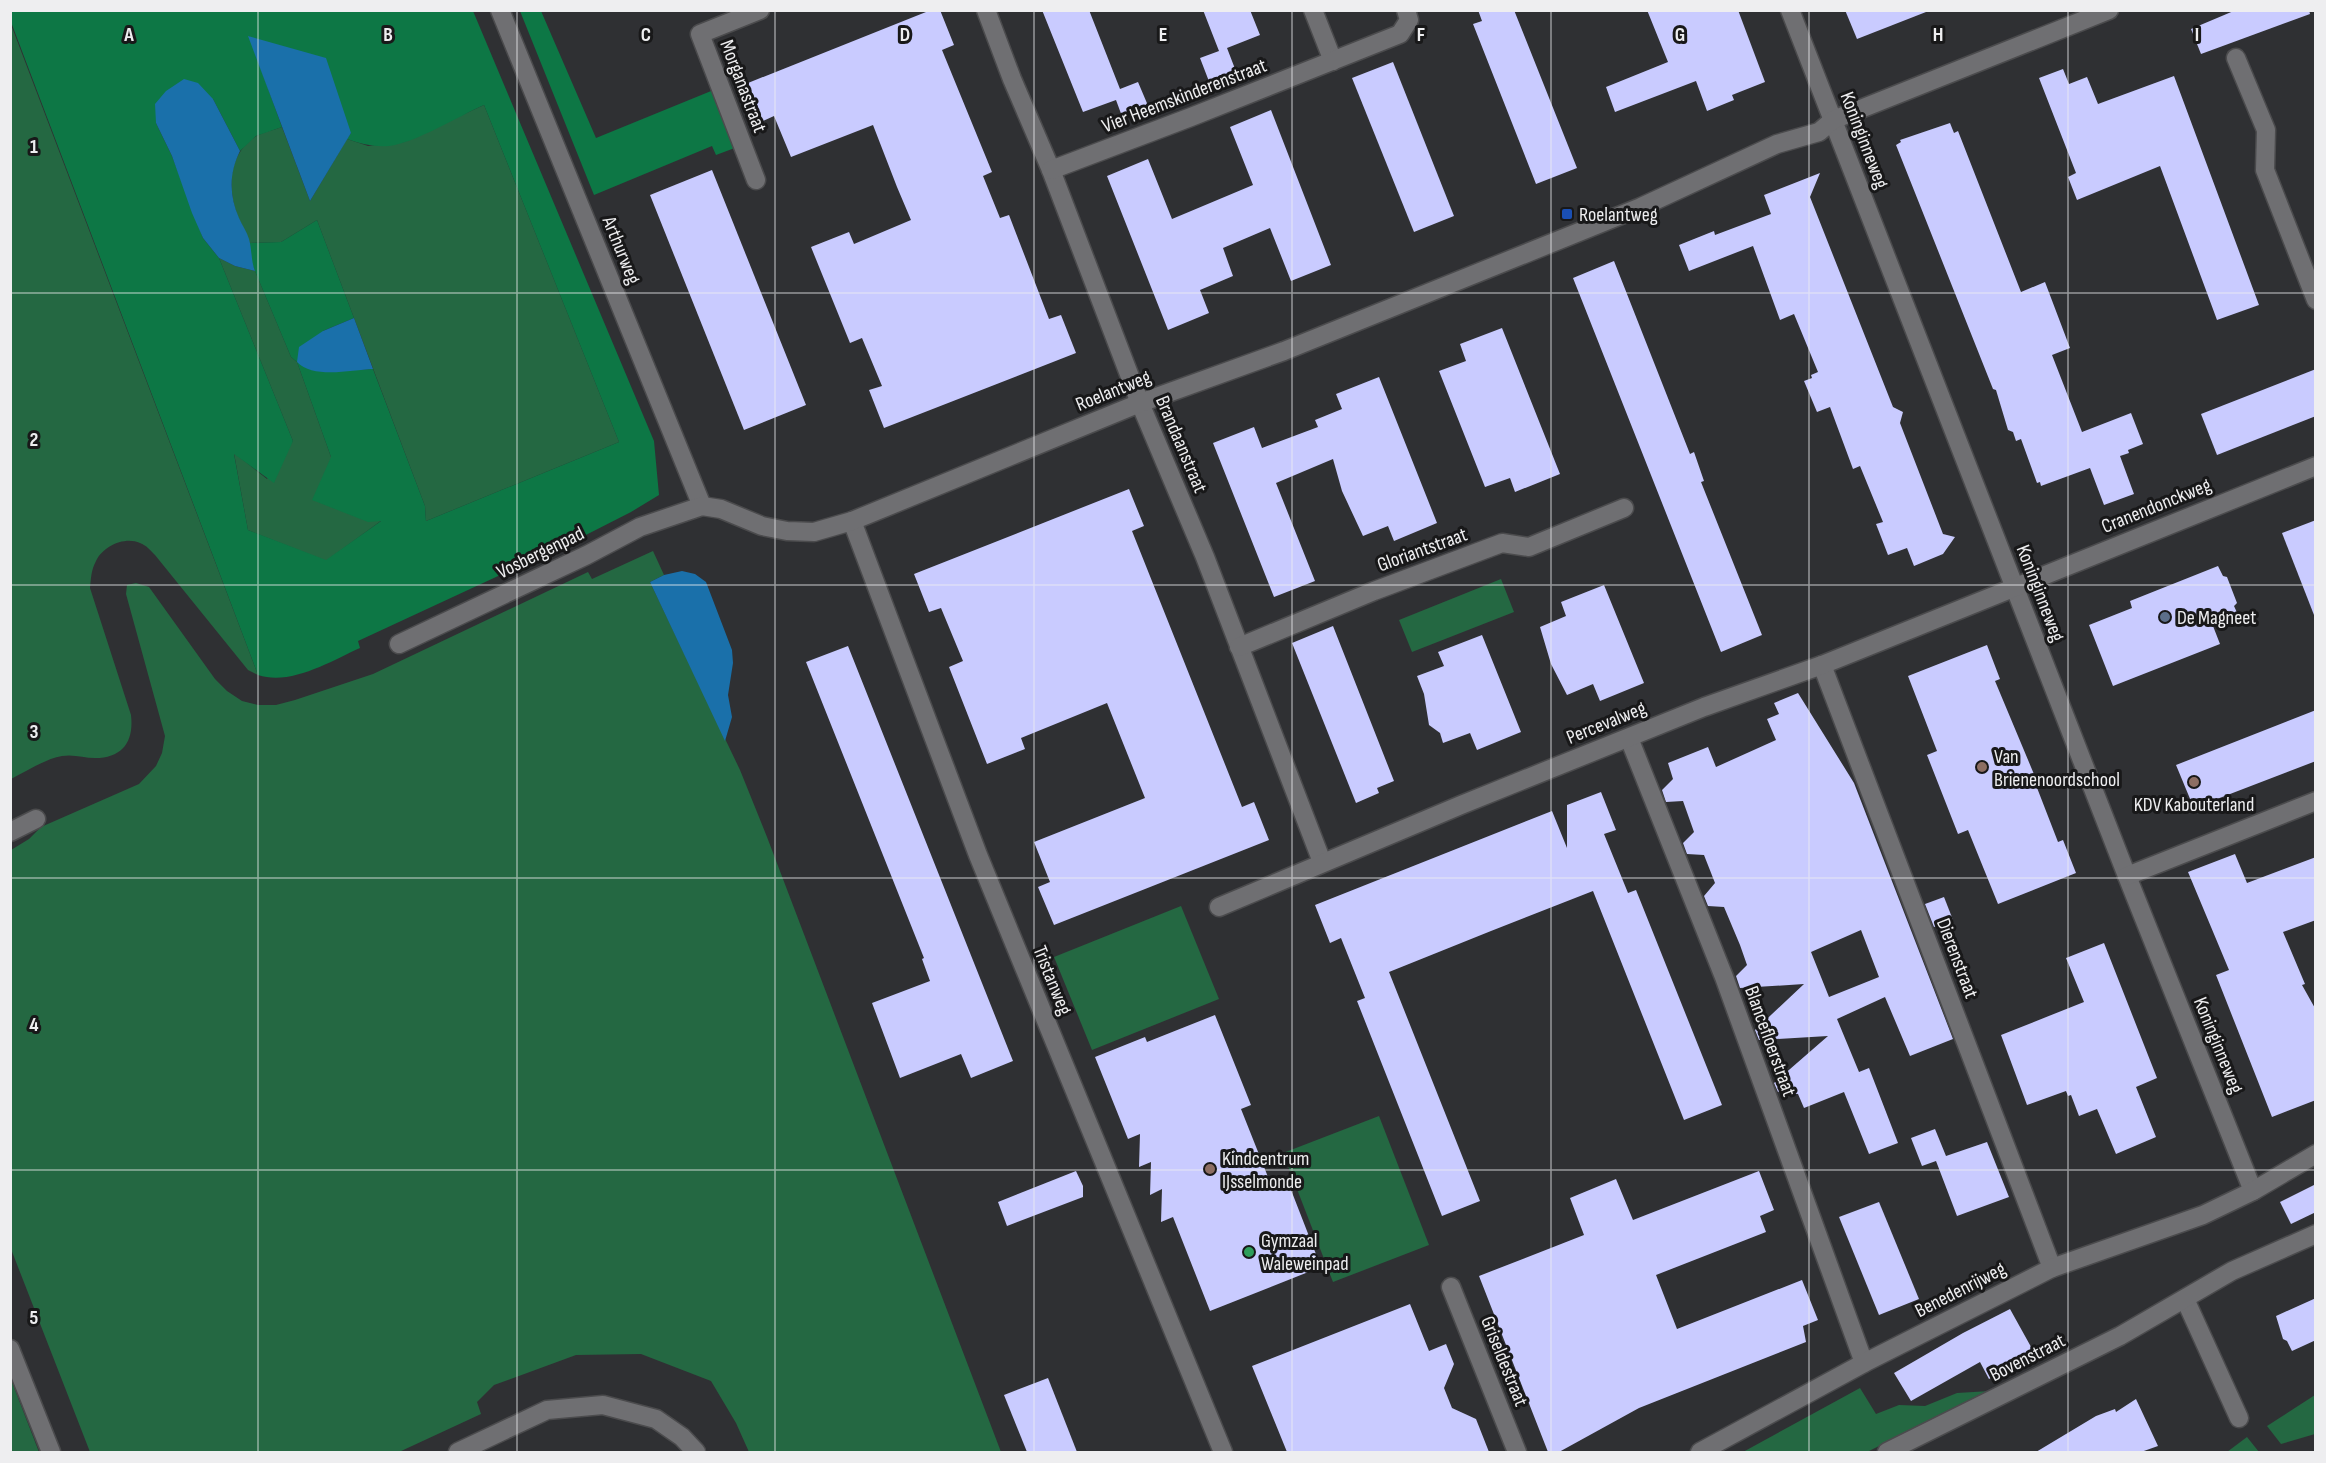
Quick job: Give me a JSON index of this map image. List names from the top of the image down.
{
  "streets": {
    "street": [
      "Morganastraat",
      "Vier Heemskinderenstraat",
      "Koninginneweg",
      "Arthurweg",
      "Roelantweg",
      "Brandaanstraat",
      "Cranendonckweg",
      "Gloriantstraat",
      "Vosbergenpad",
      "Percevalweg",
      "Dierenstraat",
      "Tristanweg",
      "Blancefloerstraat",
      "Benedenrijweg",
      "Bovenstraat",
      "Griseldestraat"
    ]
  },
  "crossings": [
    ["Vier Heemskinderenstraat", "Brandaanstraat"],
    ["Koninginneweg", "Roelantweg"],
    ["Koninginneweg", "Cranendonckweg"],
    ["Koninginneweg", "Percevalweg"],
    ["Koninginneweg", "Benedenrijweg"],
    ["Arthurweg", "Roelantweg"],
    ["Arthurweg", "Vosbergenpad"],
    ["Roelantweg", "Brandaanstraat"],
    ["Roelantweg", "Vosbergenpad"],
    ["Roelantweg", "Tristanweg"],
    ["Brandaanstraat", "Gloriantstraat"],
    ["Brandaanstraat", "Percevalweg"],
    ["Cranendonckweg", "Percevalweg"],
    ["Percevalweg", "Dierenstraat"],
    ["Percevalweg", "Blancefloerstraat"],
    ["Dierenstraat", "Benedenrijweg"],
    ["Blancefloerstraat", "Benedenrijweg"]
  ],
  "places": {
    "transit": ["Roelantweg"],
    "other": [
      "De Magneet",
      "Van Brienenoordschool",
      "KDV Kabouterland",
      "Kindcentrum IJsselmonde",
      "Gymzaal Waleweinpad"
    ]
  },
  "grid": {
    "columns": [
      "A",
      "B",
      "C",
      "D",
      "E",
      "F",
      "G",
      "H",
      "I"
    ],
    "rows": [
      "1",
      "2",
      "3",
      "4",
      "5"
    ]
  }
}
